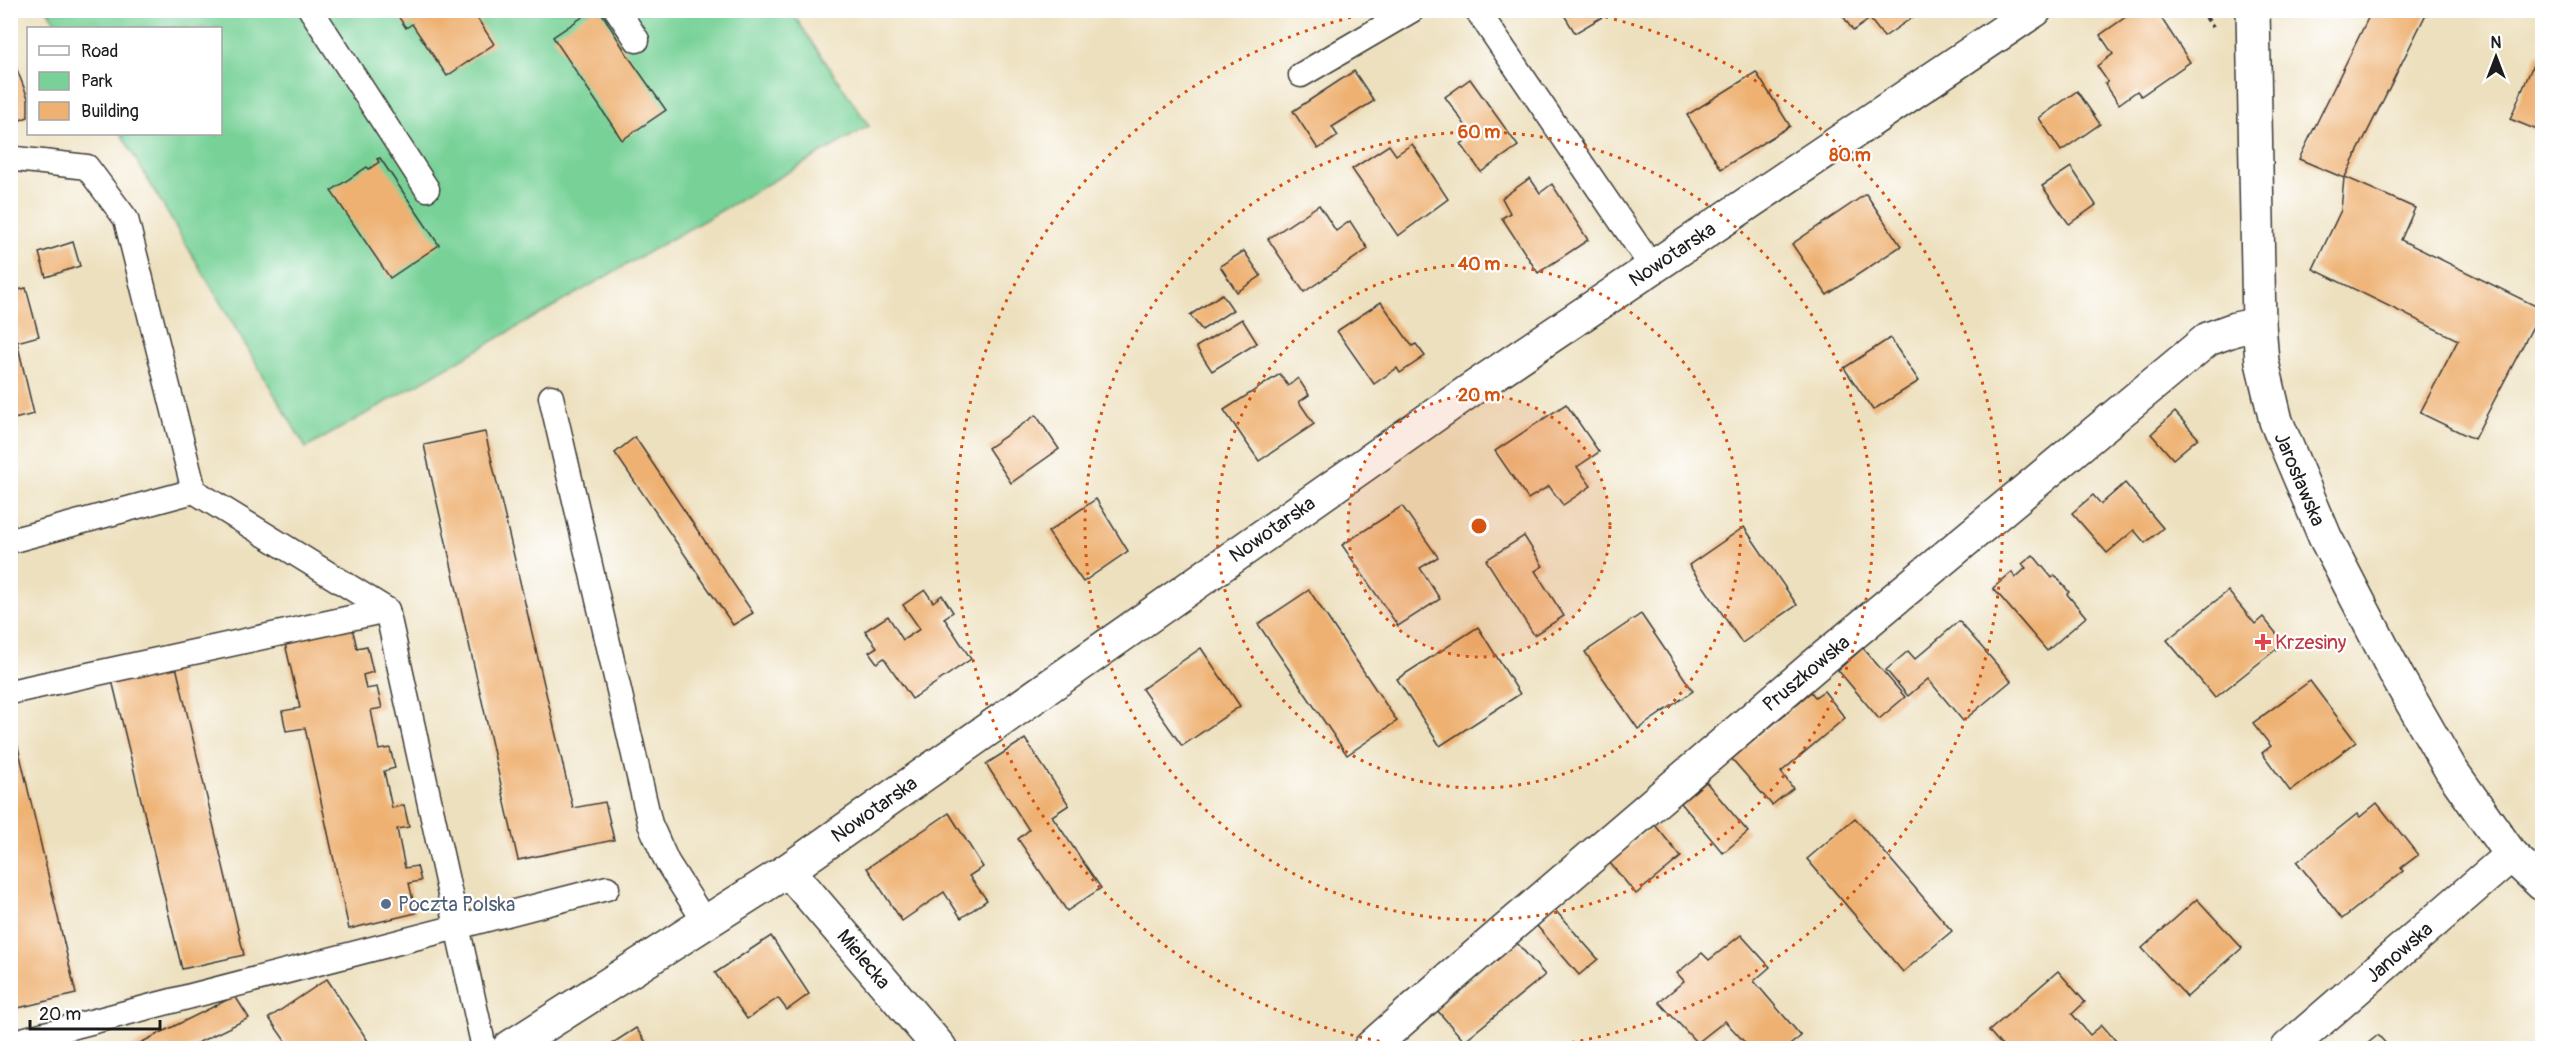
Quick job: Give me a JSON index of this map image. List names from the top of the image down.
{
  "streets": {
    "street": [
      "Nowotarska",
      "Jarosławska",
      "Pruszkowska",
      "Janowska",
      "Mielecka"
    ]
  },
  "crossings": [
    ["Nowotarska", "Mielecka"],
    ["Jarosławska", "Pruszkowska"],
    ["Jarosławska", "Janowska"]
  ],
  "places": {
    "health": ["Krzesiny"],
    "other": ["Poczta Polska"]
  },
  "legend": ["Road", "Park", "Building"],
  "scale_bar": "20 m",
  "north": "top",
  "rings": [
    "60 m",
    "80 m",
    "40 m",
    "20 m"
  ]
}
